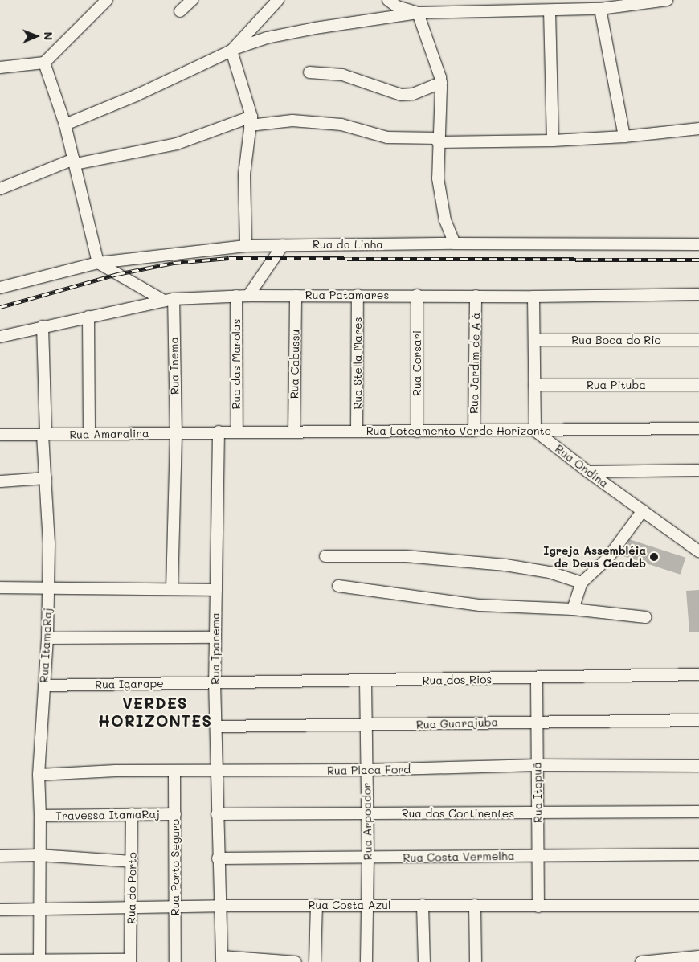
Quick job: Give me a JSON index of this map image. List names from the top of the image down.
{
  "streets": {
    "street": [
      "Rua da Linha",
      "Rua Patamares",
      "Rua Boca do Rio",
      "Rua Stella Mares",
      "Rua Corsari",
      "Rua Jardim de Alá",
      "Rua das Marolas",
      "Rua Cabussu",
      "Rua Inema",
      "Rua Pituba",
      "Rua Loteamento Verde Horizonte",
      "Rua Amaralina",
      "Rua Ondina",
      "Rua ItamaRaj",
      "Rua Ipanema",
      "Rua dos Rios",
      "Rua Igarape",
      "Rua Guarajuba",
      "Rua Placa Ford",
      "Rua Itapuã",
      "Rua dos Continentes",
      "Travessa ItamaRaj",
      "Rua Arpoador",
      "Rua Costa Vermelha",
      "Rua Porto Seguro",
      "Rua do Porto",
      "Rua Costa Azul"
    ]
  },
  "crossings": [
    ["Rua Patamares", "Rua Stella Mares"],
    ["Rua Patamares", "Rua Corsari"],
    ["Rua Patamares", "Rua Jardim de Alá"],
    ["Rua Patamares", "Rua das Marolas"],
    ["Rua Patamares", "Rua Cabussu"],
    ["Rua Patamares", "Rua Inema"],
    ["Rua Patamares", "Rua ItamaRaj"],
    ["Rua Stella Mares", "Rua Loteamento Verde Horizonte"],
    ["Rua Corsari", "Rua Loteamento Verde Horizonte"],
    ["Rua Jardim de Alá", "Rua Loteamento Verde Horizonte"],
    ["Rua das Marolas", "Rua Loteamento Verde Horizonte"],
    ["Rua Cabussu", "Rua Loteamento Verde Horizonte"],
    ["Rua Inema", "Rua Amaralina"],
    ["Rua Loteamento Verde Horizonte", "Rua Amaralina"],
    ["Rua Loteamento Verde Horizonte", "Rua Ondina"],
    ["Rua Loteamento Verde Horizonte", "Rua Ipanema"],
    ["Rua Amaralina", "Rua ItamaRaj"],
    ["Rua Amaralina", "Rua Ipanema"],
    ["Rua ItamaRaj", "Rua Igarape"],
    ["Rua ItamaRaj", "Rua Placa Ford"],
    ["Rua ItamaRaj", "Travessa ItamaRaj"],
    ["Rua ItamaRaj", "Rua Costa Azul"],
    ["Rua Ipanema", "Rua dos Rios"],
    ["Rua Ipanema", "Rua Igarape"],
    ["Rua Ipanema", "Rua Guarajuba"],
    ["Rua Ipanema", "Rua Placa Ford"],
    ["Rua Ipanema", "Rua dos Continentes"],
    ["Rua Ipanema", "Rua Costa Vermelha"],
    ["Rua Ipanema", "Rua Costa Azul"],
    ["Rua dos Rios", "Rua Igarape"],
    ["Rua dos Rios", "Rua Itapuã"],
    ["Rua dos Rios", "Rua Arpoador"],
    ["Rua Guarajuba", "Rua Itapuã"],
    ["Rua Guarajuba", "Rua Arpoador"],
    ["Rua Placa Ford", "Rua Itapuã"],
    ["Rua Placa Ford", "Rua Arpoador"],
    ["Rua Placa Ford", "Rua Porto Seguro"],
    ["Rua Itapuã", "Rua dos Continentes"],
    ["Rua Itapuã", "Rua Costa Vermelha"],
    ["Rua Itapuã", "Rua Costa Azul"],
    ["Rua dos Continentes", "Rua Arpoador"],
    ["Travessa ItamaRaj", "Rua Porto Seguro"],
    ["Travessa ItamaRaj", "Rua do Porto"],
    ["Rua Arpoador", "Rua Costa Vermelha"],
    ["Rua Arpoador", "Rua Costa Azul"],
    ["Rua Porto Seguro", "Rua Costa Azul"],
    ["Rua do Porto", "Rua Costa Azul"]
  ],
  "districts": ["VERDES HORIZONTES"],
  "places": ["Igreja Assembléia de Deus Ceadeb"],
  "north": "right"
}
